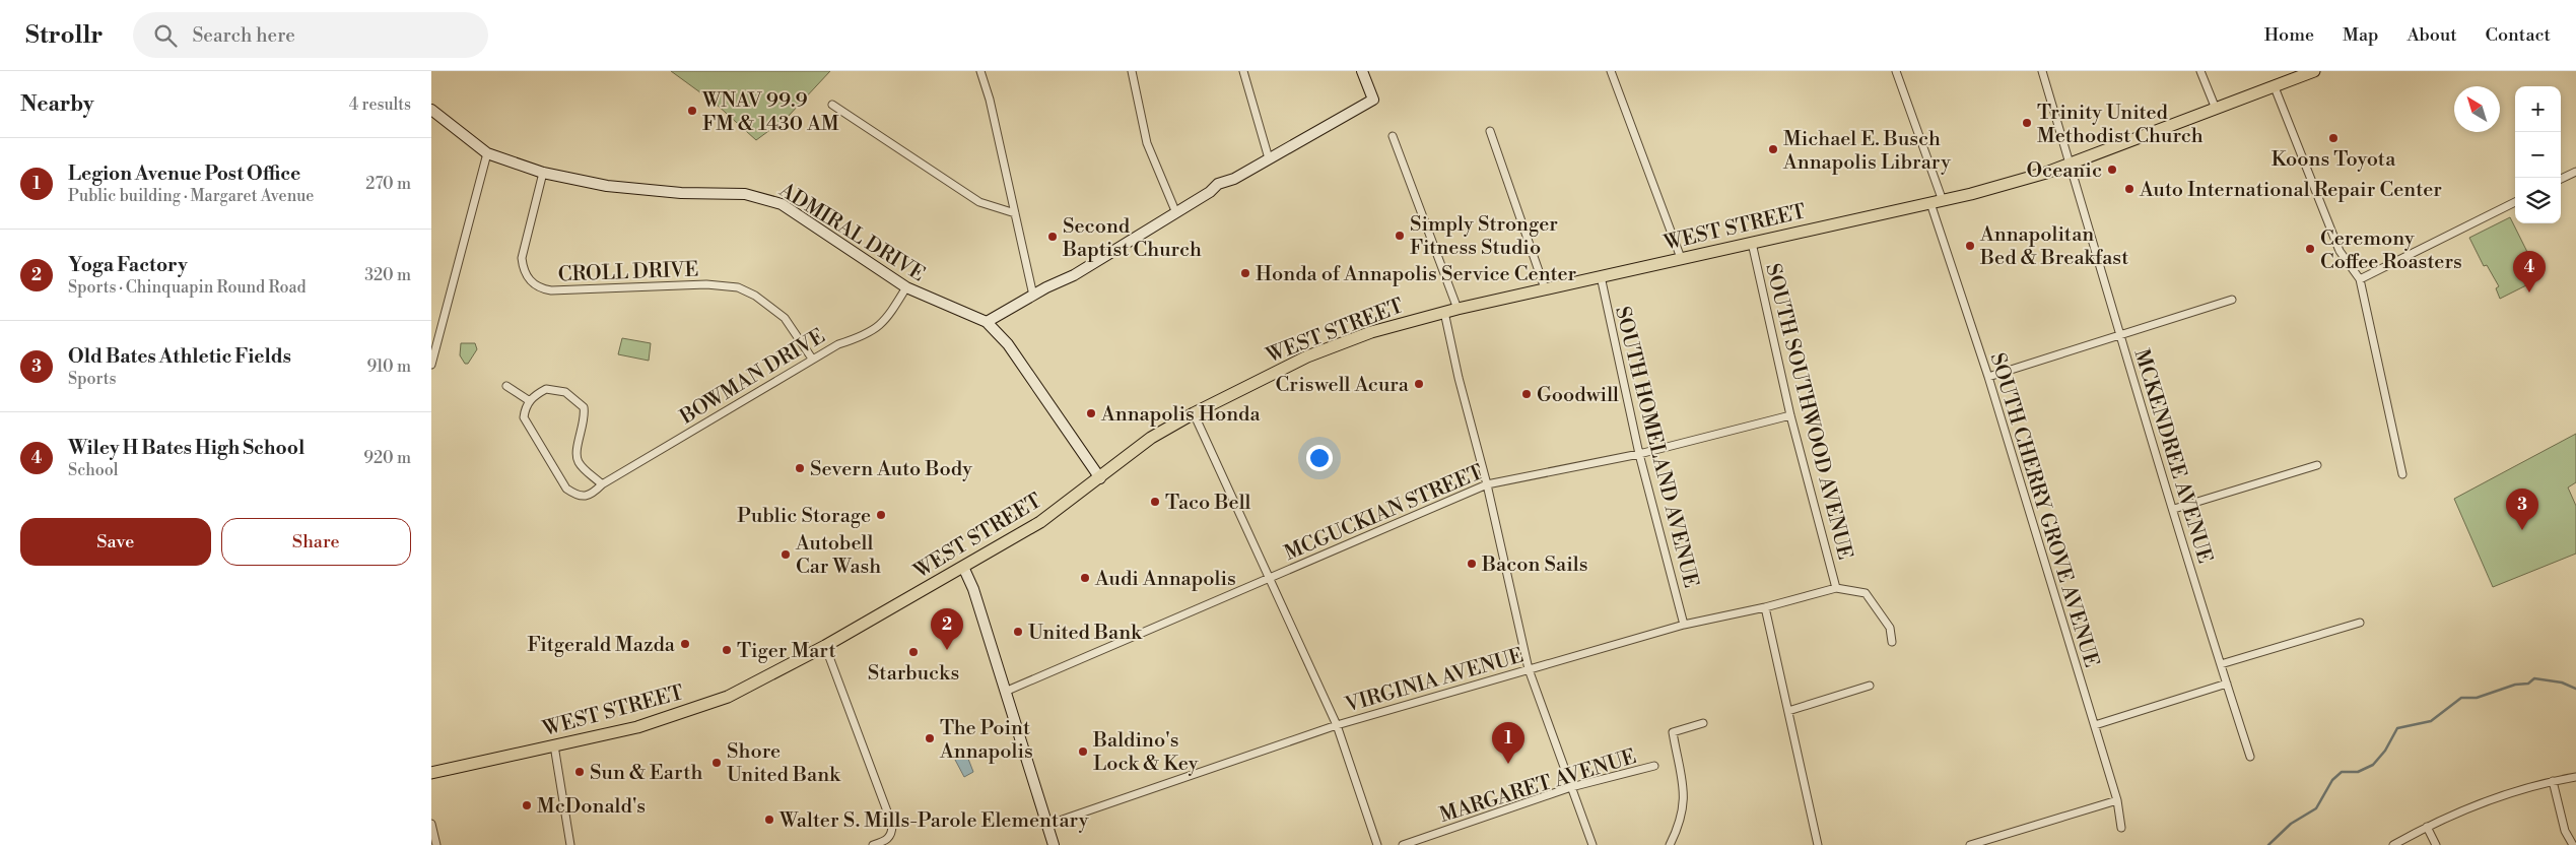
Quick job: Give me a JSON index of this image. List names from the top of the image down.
{
  "streets": {
    "main road": ["WEST STREET"],
    "street": [
      "ADMIRAL DRIVE",
      "CROLL DRIVE",
      "BOWMAN DRIVE",
      "SOUTH SOUTHWOOD AVENUE",
      "SOUTH HOMELAND AVENUE",
      "MCKENDREE AVENUE",
      "SOUTH CHERRY GROVE AVENUE",
      "MCGUCKIAN STREET",
      "VIRGINIA AVENUE",
      "MARGARET AVENUE"
    ]
  },
  "crossings": [
    ["WEST STREET", "ADMIRAL DRIVE"],
    ["WEST STREET", "SOUTH SOUTHWOOD AVENUE"],
    ["WEST STREET", "SOUTH HOMELAND AVENUE"],
    ["WEST STREET", "MCKENDREE AVENUE"],
    ["WEST STREET", "SOUTH CHERRY GROVE AVENUE"],
    ["ADMIRAL DRIVE", "CROLL DRIVE"],
    ["ADMIRAL DRIVE", "BOWMAN DRIVE"],
    ["CROLL DRIVE", "BOWMAN DRIVE"],
    ["SOUTH SOUTHWOOD AVENUE", "MCGUCKIAN STREET"],
    ["SOUTH SOUTHWOOD AVENUE", "VIRGINIA AVENUE"],
    ["SOUTH HOMELAND AVENUE", "MCGUCKIAN STREET"],
    ["SOUTH HOMELAND AVENUE", "VIRGINIA AVENUE"]
  ],
  "places": [
    "WNAV 99.9 FM & 1430 AM",
    "Trinity United Methodist Church",
    "Koons Toyota",
    "Michael E. Busch Annapolis Library",
    "Oceanic",
    "Auto International Repair Center",
    "Simply Stronger Fitness Studio",
    "Second Baptist Church",
    "Annapolitan Bed & Breakfast",
    "Ceremony Coffee Roasters",
    "Honda of Annapolis Service Center",
    "Criswell Acura",
    "Goodwill",
    "Annapolis Honda",
    "Severn Auto Body",
    "Taco Bell",
    "Public Storage",
    "Autobell Car Wash",
    "Bacon Sails",
    "Audi Annapolis",
    "United Bank",
    "Fitgerald Mazda",
    "Tiger Mart",
    "Starbucks",
    "The Point Annapolis",
    "Baldino's Lock & Key",
    "Shore United Bank",
    "Sun & Earth",
    "McDonald's",
    "Walter S. Mills-Parole Elementary"
  ],
  "north": "top left",
  "page": {
    "header": "Strollr",
    "search": "Search here",
    "nav": [
      "Home",
      "Map",
      "About",
      "Contact"
    ],
    "heading": ["Nearby", "4 results"],
    "map_buttons": ["+", "−"],
    "list": [
      {
        "mark": "1",
        "name": "Legion Avenue Post Office",
        "note": "Public building · Margaret Avenue",
        "value": "270 m"
      },
      {
        "mark": "2",
        "name": "Yoga Factory",
        "note": "Sports · Chinquapin Round Road",
        "value": "320 m"
      },
      {
        "mark": "3",
        "name": "Old Bates Athletic Fields",
        "note": "Sports",
        "value": "910 m"
      },
      {
        "mark": "4",
        "name": "Wiley H Bates High School",
        "note": "School",
        "value": "920 m"
      }
    ],
    "pins": [
      "4",
      "3",
      "2",
      "1"
    ],
    "buttons": ["Save", "Share"]
  }
}
